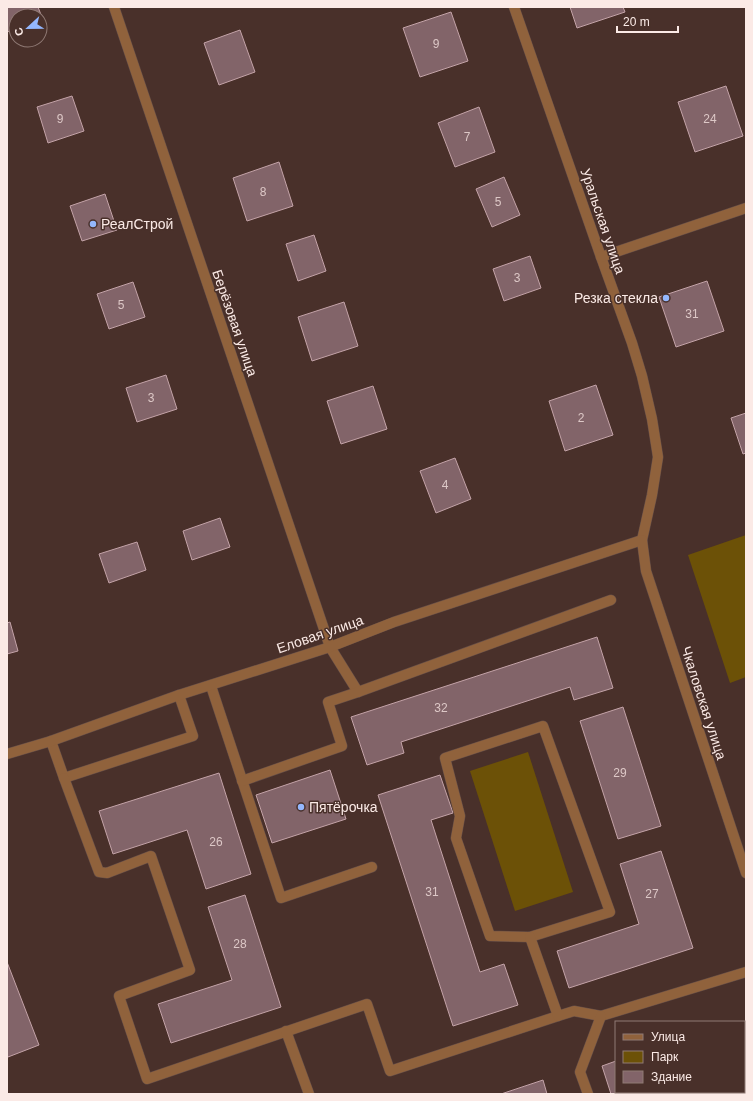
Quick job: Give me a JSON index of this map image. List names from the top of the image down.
{
  "streets": {
    "street": [
      "Уральская улица",
      "Берёзовая улица",
      "Еловая улица",
      "Чкаловская улица"
    ]
  },
  "crossings": [
    ["Уральская улица", "Еловая улица"],
    ["Уральская улица", "Чкаловская улица"],
    ["Берёзовая улица", "Еловая улица"],
    ["Еловая улица", "Чкаловская улица"]
  ],
  "places": ["РеалСтрой", "Резка стекла", "Пятёрочка"],
  "house_numbers": [
    "9",
    "9",
    "24",
    "7",
    "8",
    "5",
    "3",
    "5",
    "31",
    "3",
    "2",
    "4",
    "32",
    "29",
    "26",
    "31",
    "27",
    "28"
  ],
  "legend": ["Улица", "Парк", "Здание"],
  "scale_bar": "20 m",
  "north": "left"
}
